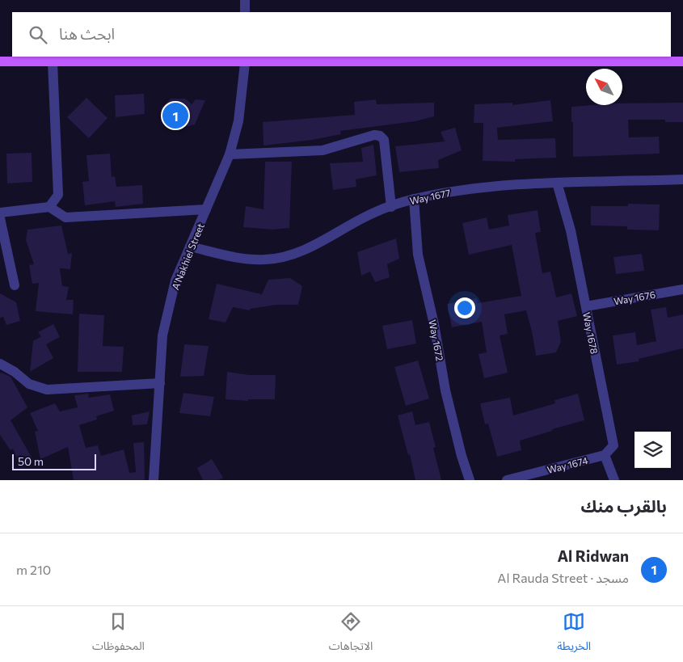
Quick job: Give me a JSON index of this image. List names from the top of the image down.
{
  "streets": {
    "street": [
      "Way 1677",
      "A'Nakhiel Street",
      "Way 1676",
      "Way 1678",
      "Way 1672",
      "Way 1674"
    ]
  },
  "crossings": [
    ["Way 1677", "A'Nakhiel Street"],
    ["Way 1677", "Way 1678"],
    ["Way 1677", "Way 1672"],
    ["Way 1676", "Way 1678"],
    ["Way 1678", "Way 1674"]
  ],
  "scale_bar": "50 m",
  "north": "top left",
  "page": {
    "search": "ابحث هنا",
    "pins": "1",
    "scale": "50 m",
    "heading": "بالقرب منك",
    "list": [
      {
        "mark": "1",
        "name": "Al Ridwan",
        "note": "مسجد · Al Rauda Street",
        "value": "210 m"
      }
    ],
    "nav": ["الخريطة", "الاتجاهات", "المحفوظات"]
  }
}
